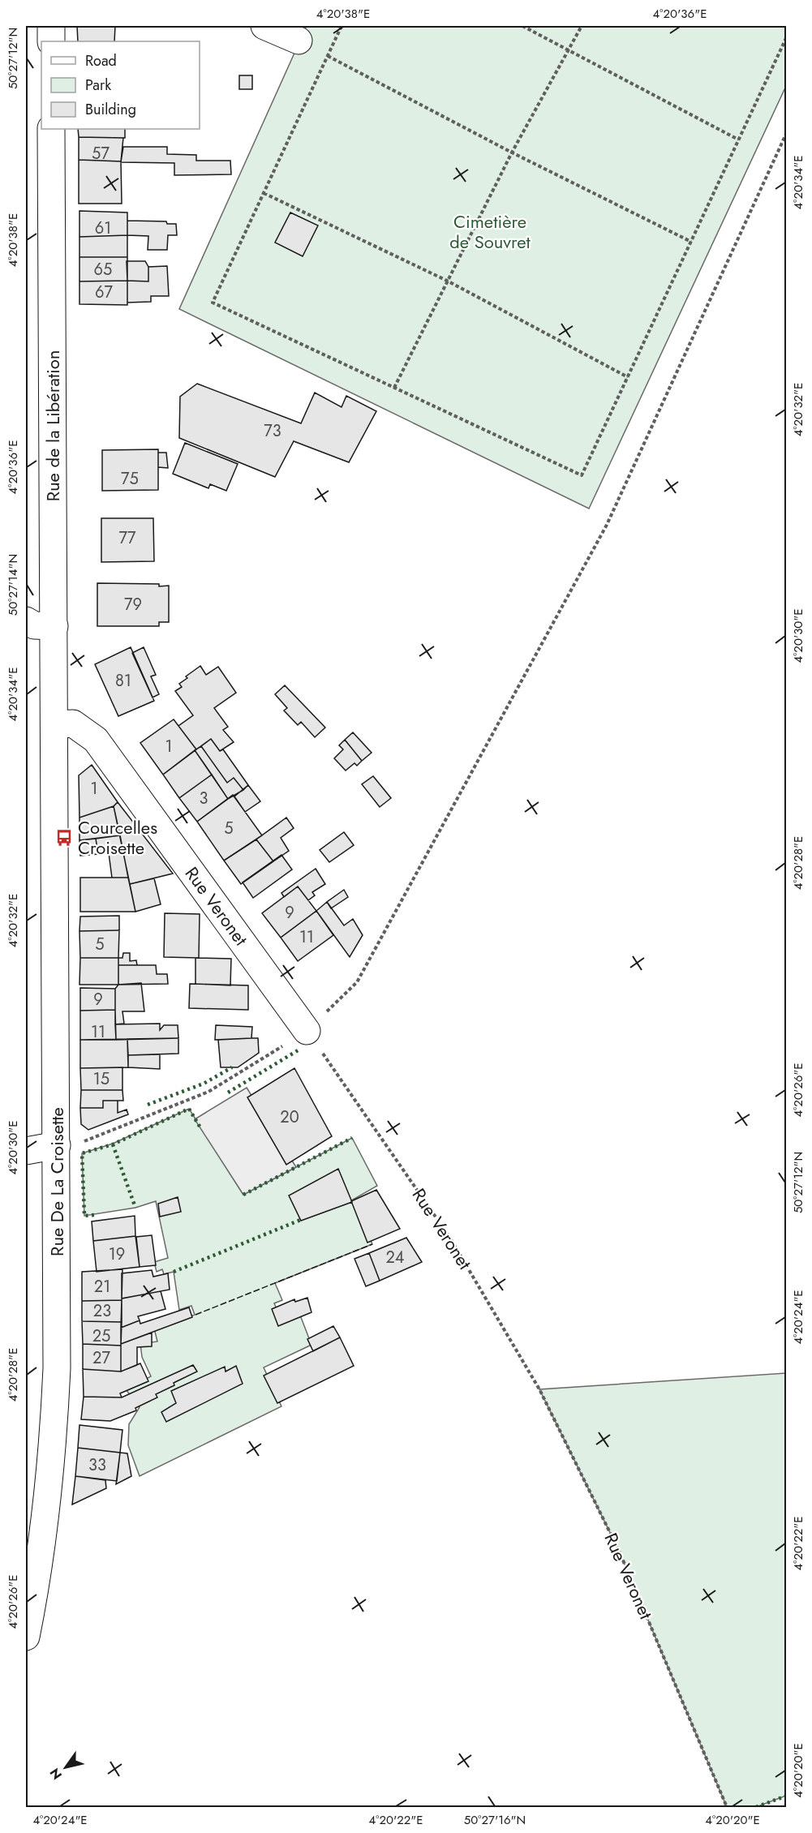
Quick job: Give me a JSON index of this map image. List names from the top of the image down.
{
  "streets": {
    "main road": ["Rue de la Libération", "Rue Veronet", "Rue De La Croisette"]
  },
  "crossings": [
    ["Rue de la Libération", "Rue Veronet"],
    ["Rue de la Libération", "Rue De La Croisette"],
    ["Rue Veronet", "Rue De La Croisette"]
  ],
  "parks": ["Cimetière de Souvret"],
  "places": {
    "bus stop": ["Courcelles Croisette"]
  },
  "house_numbers": [
    "57",
    "61",
    "65",
    "67",
    "73",
    "75",
    "77",
    "79",
    "81",
    "1",
    "1",
    "3",
    "5",
    "9",
    "11",
    "5",
    "9",
    "11",
    "15",
    "20",
    "19",
    "24",
    "21",
    "23",
    "25",
    "27",
    "33"
  ],
  "legend": ["Road", "Park", "Building"],
  "north": "bottom left",
  "coordinates": [
    "4°20'38\"E",
    "4°20'36\"E",
    "50°27'12\"N",
    "4°20'34\"E",
    "4°20'32\"E",
    "50°27'14\"N",
    "4°20'30\"E",
    "4°20'28\"E",
    "4°20'26\"E",
    "4°20'24\"E",
    "4°20'22\"E",
    "4°20'20\"E",
    "50°27'16\"N"
  ]
}
